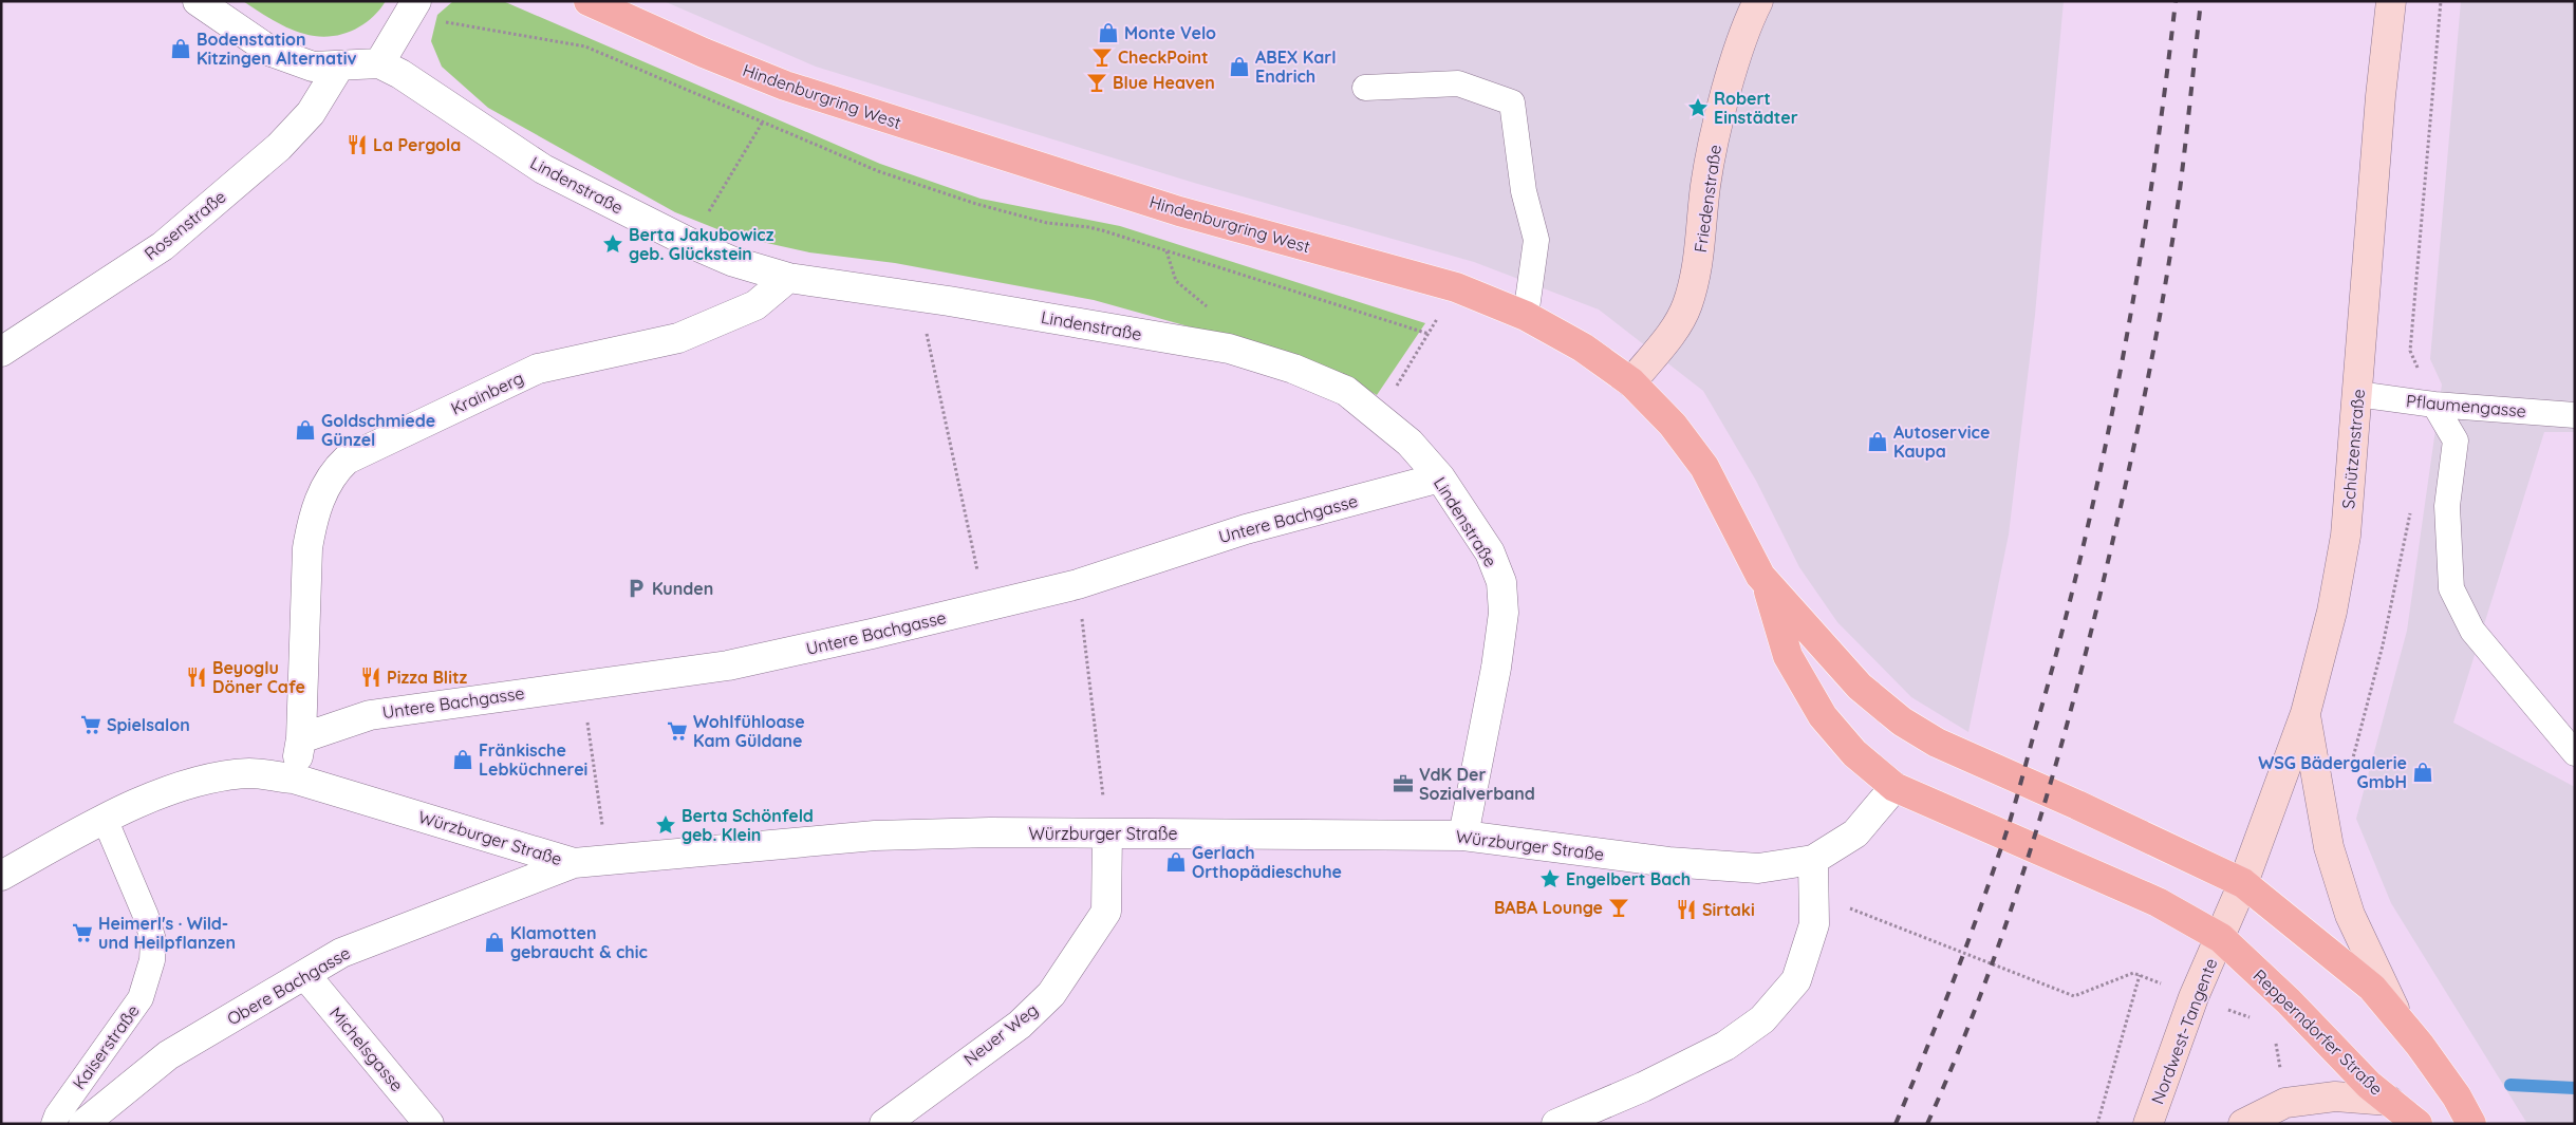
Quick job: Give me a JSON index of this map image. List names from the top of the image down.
{
  "streets": {
    "main road": [
      "Hindenburgring West",
      "Friedenstraße",
      "Schützenstraße",
      "Nordwest-Tangente",
      "Repperndorfer Straße"
    ],
    "street": [
      "Lindenstraße",
      "Rosenstraße",
      "Krainberg",
      "Untere Bachgasse",
      "Würzburger Straße",
      "Obere Bachgasse",
      "Neuer Weg",
      "Michelsgasse"
    ],
    "lane": ["Pflaumengasse", "Kaiserstraße"]
  },
  "crossings": [
    ["Hindenburgring West", "Friedenstraße"],
    ["Hindenburgring West", "Repperndorfer Straße"],
    ["Lindenstraße", "Krainberg"],
    ["Lindenstraße", "Untere Bachgasse"],
    ["Lindenstraße", "Würzburger Straße"],
    ["Krainberg", "Untere Bachgasse"],
    ["Krainberg", "Würzburger Straße"],
    ["Pflaumengasse", "Schützenstraße"],
    ["Schützenstraße", "Nordwest-Tangente"],
    ["Würzburger Straße", "Obere Bachgasse"],
    ["Würzburger Straße", "Repperndorfer Straße"],
    ["Würzburger Straße", "Neuer Weg"],
    ["Obere Bachgasse", "Michelsgasse"],
    ["Nordwest-Tangente", "Repperndorfer Straße"]
  ],
  "places": {
    "shop": [
      "Monte Velo",
      "Bodenstation Kitzingen Alternativ",
      "ABEX Karl Endrich",
      "Goldschmiede Günzel",
      "Autoservice Kaupa",
      "Fränkische Lebküchnerei",
      "WSG Bädergalerie GmbH",
      "Gerlach Orthopädieschuhe",
      "Klamotten gebraucht & chic"
    ],
    "bar": ["CheckPoint", "Blue Heaven", "BABA Lounge"],
    "place": [
      "Robert Einstädter",
      "Berta Jakubowicz geb. Glückstein",
      "Berta Schönfeld geb. Klein",
      "Engelbert Bach"
    ],
    "restaurant": [
      "La Pergola",
      "Beyoglu Döner Cafe",
      "Pizza Blitz",
      "Sirtaki"
    ],
    "parking": ["Kunden"],
    "supermarket": ["Spielsalon", "Wohlfühloase Kam Güldane", "Heimerl's · Wild- und Heilpflanzen"],
    "office": ["VdK Der Sozialverband"]
  }
}
